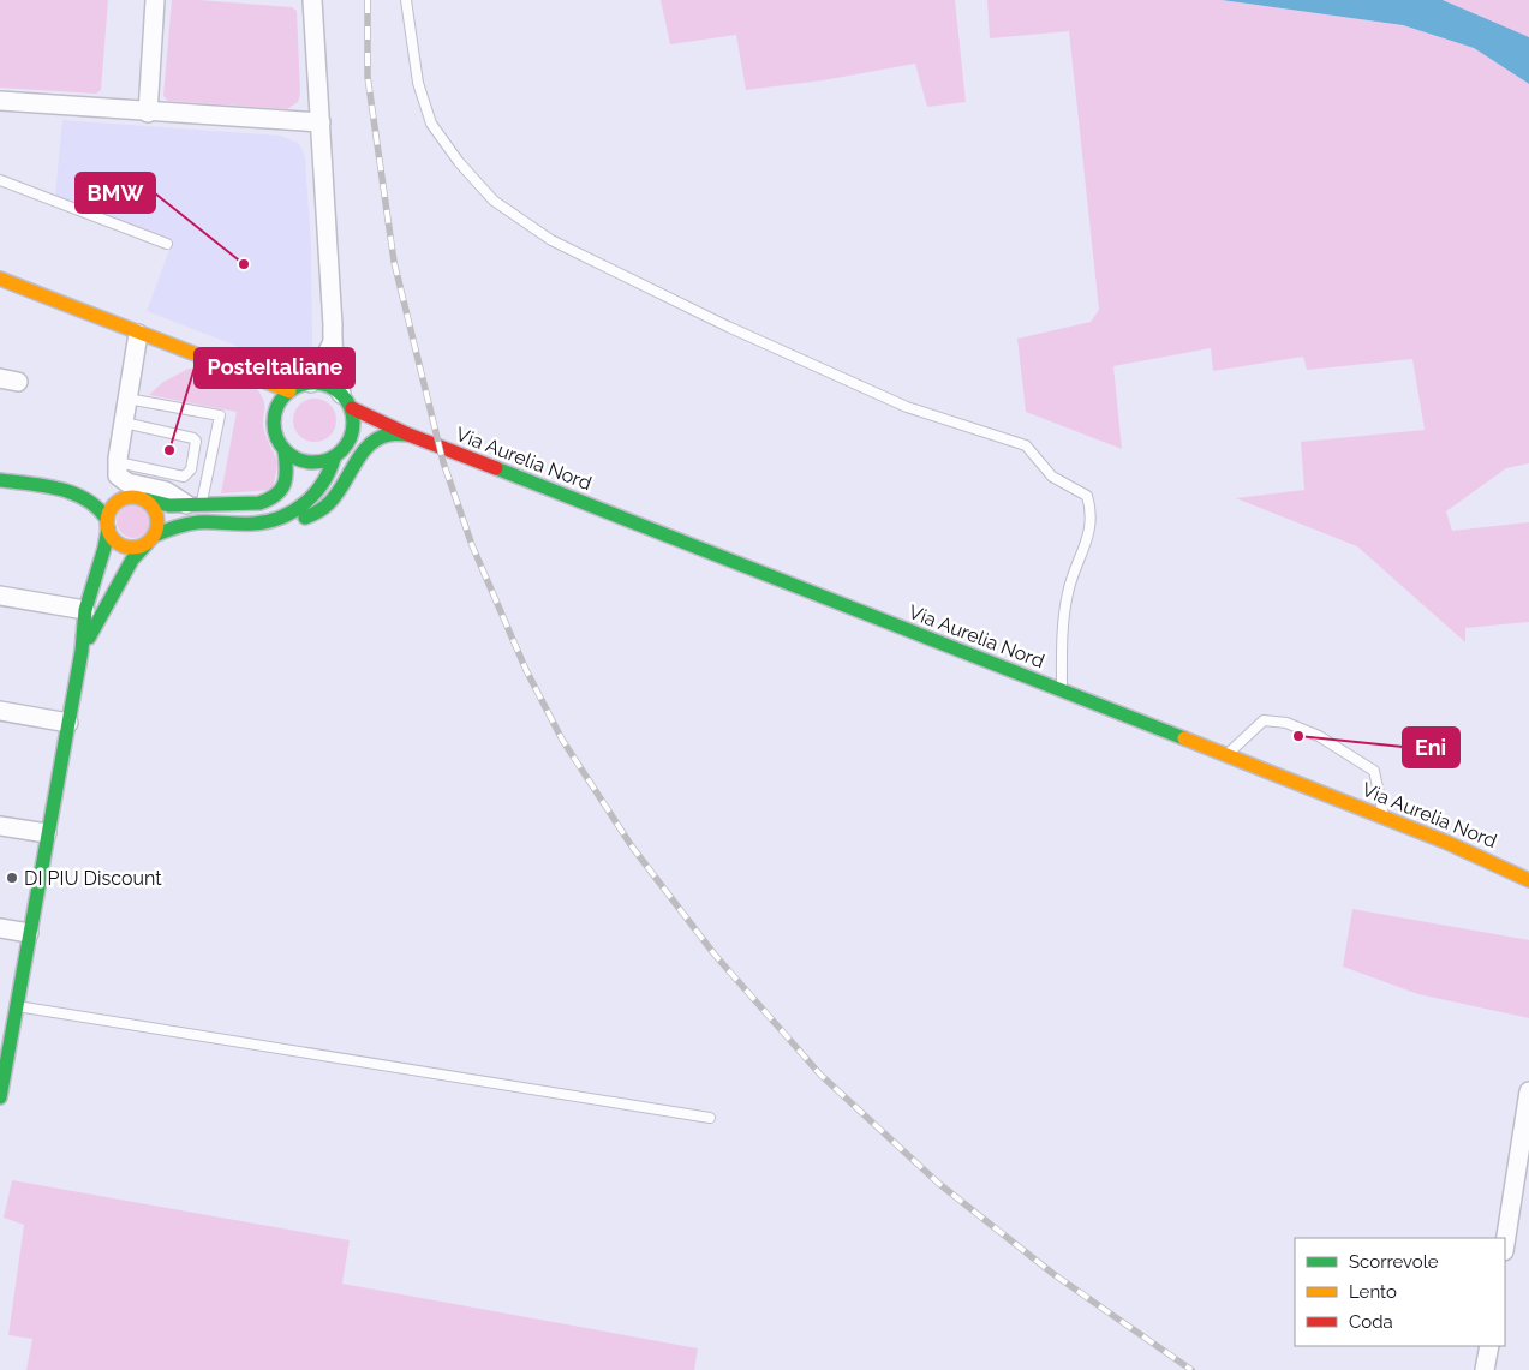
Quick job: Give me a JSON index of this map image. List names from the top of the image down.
{
  "streets": {
    "main road": ["Via Aurelia Nord"]
  },
  "places": [
    "BMW",
    "PosteItaliane",
    "Eni",
    "DI PIU Discount"
  ],
  "legend": ["Scorrevole", "Lento", "Coda"]
}
